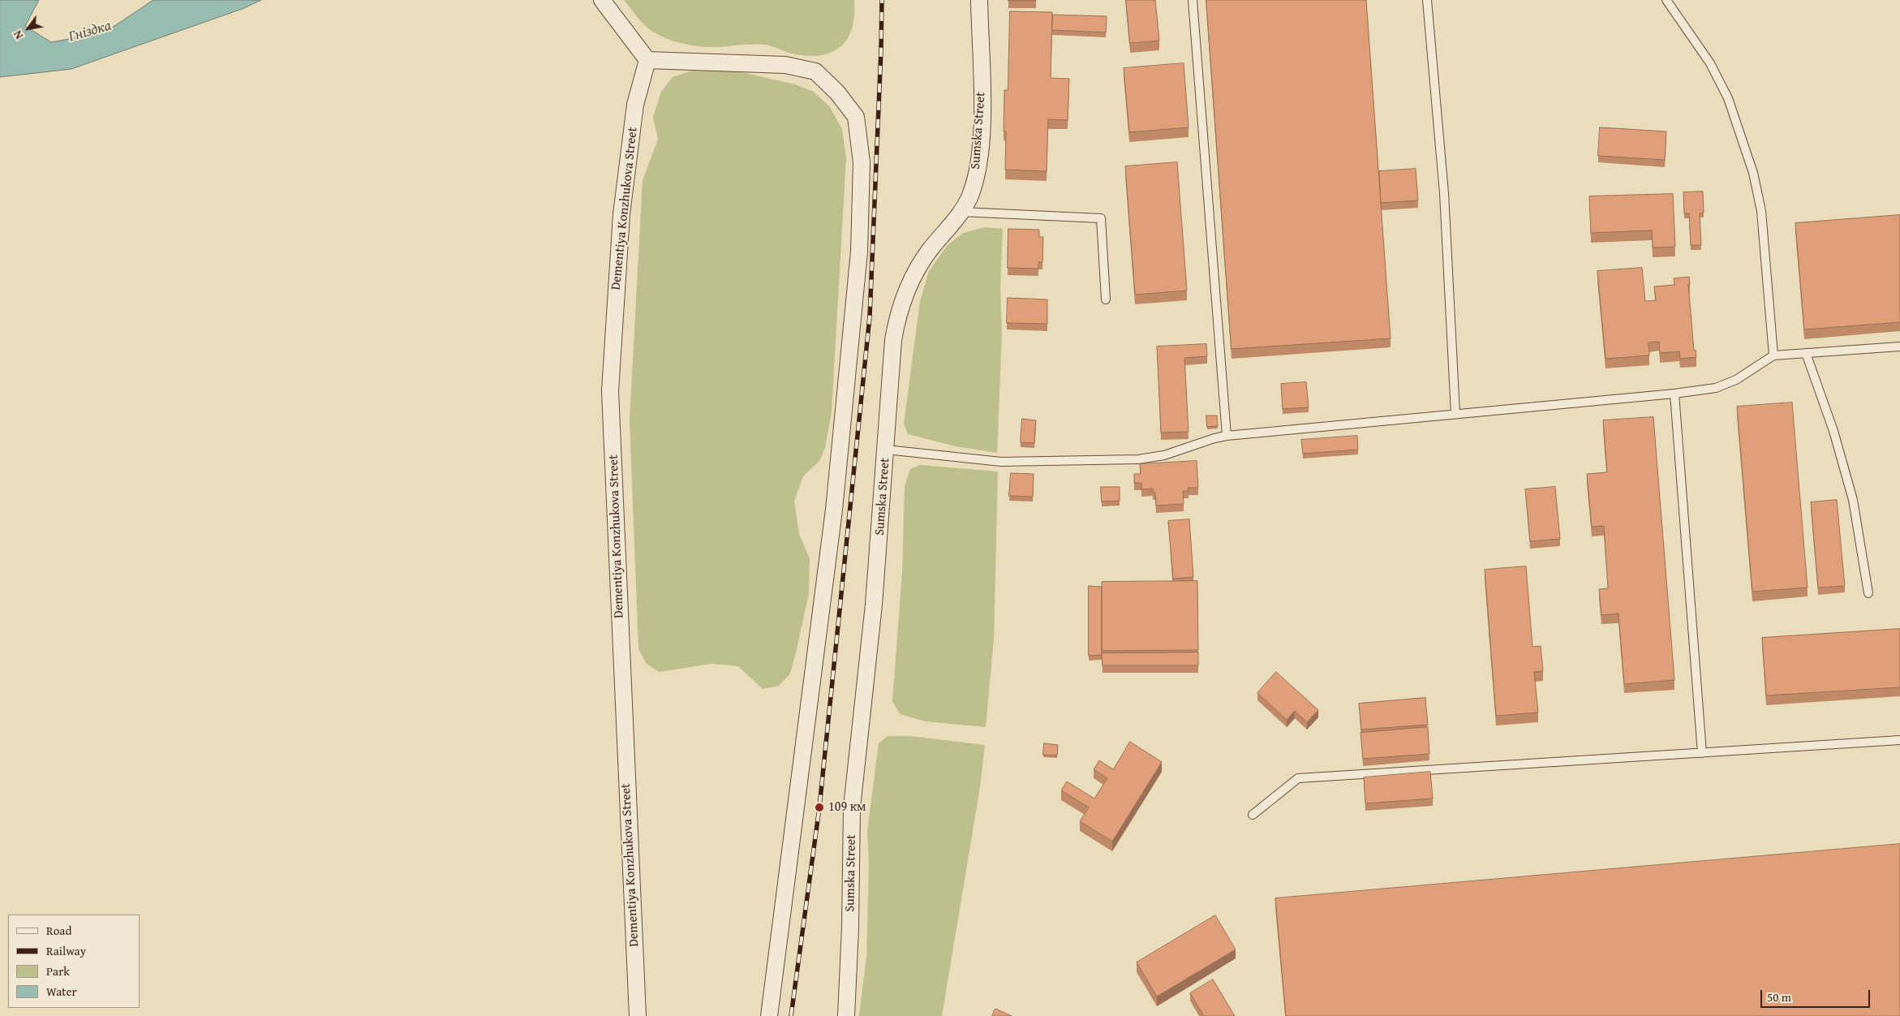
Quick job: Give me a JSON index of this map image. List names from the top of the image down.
{
  "streets": {
    "street": ["Sumska Street", "Dementiya Konzhukova Street"]
  },
  "water": ["Гніздка"],
  "places": ["109 км"],
  "legend": [
    "Road",
    "Railway",
    "Park",
    "Water"
  ],
  "scale_bar": "50 m",
  "north": "bottom left"
}
